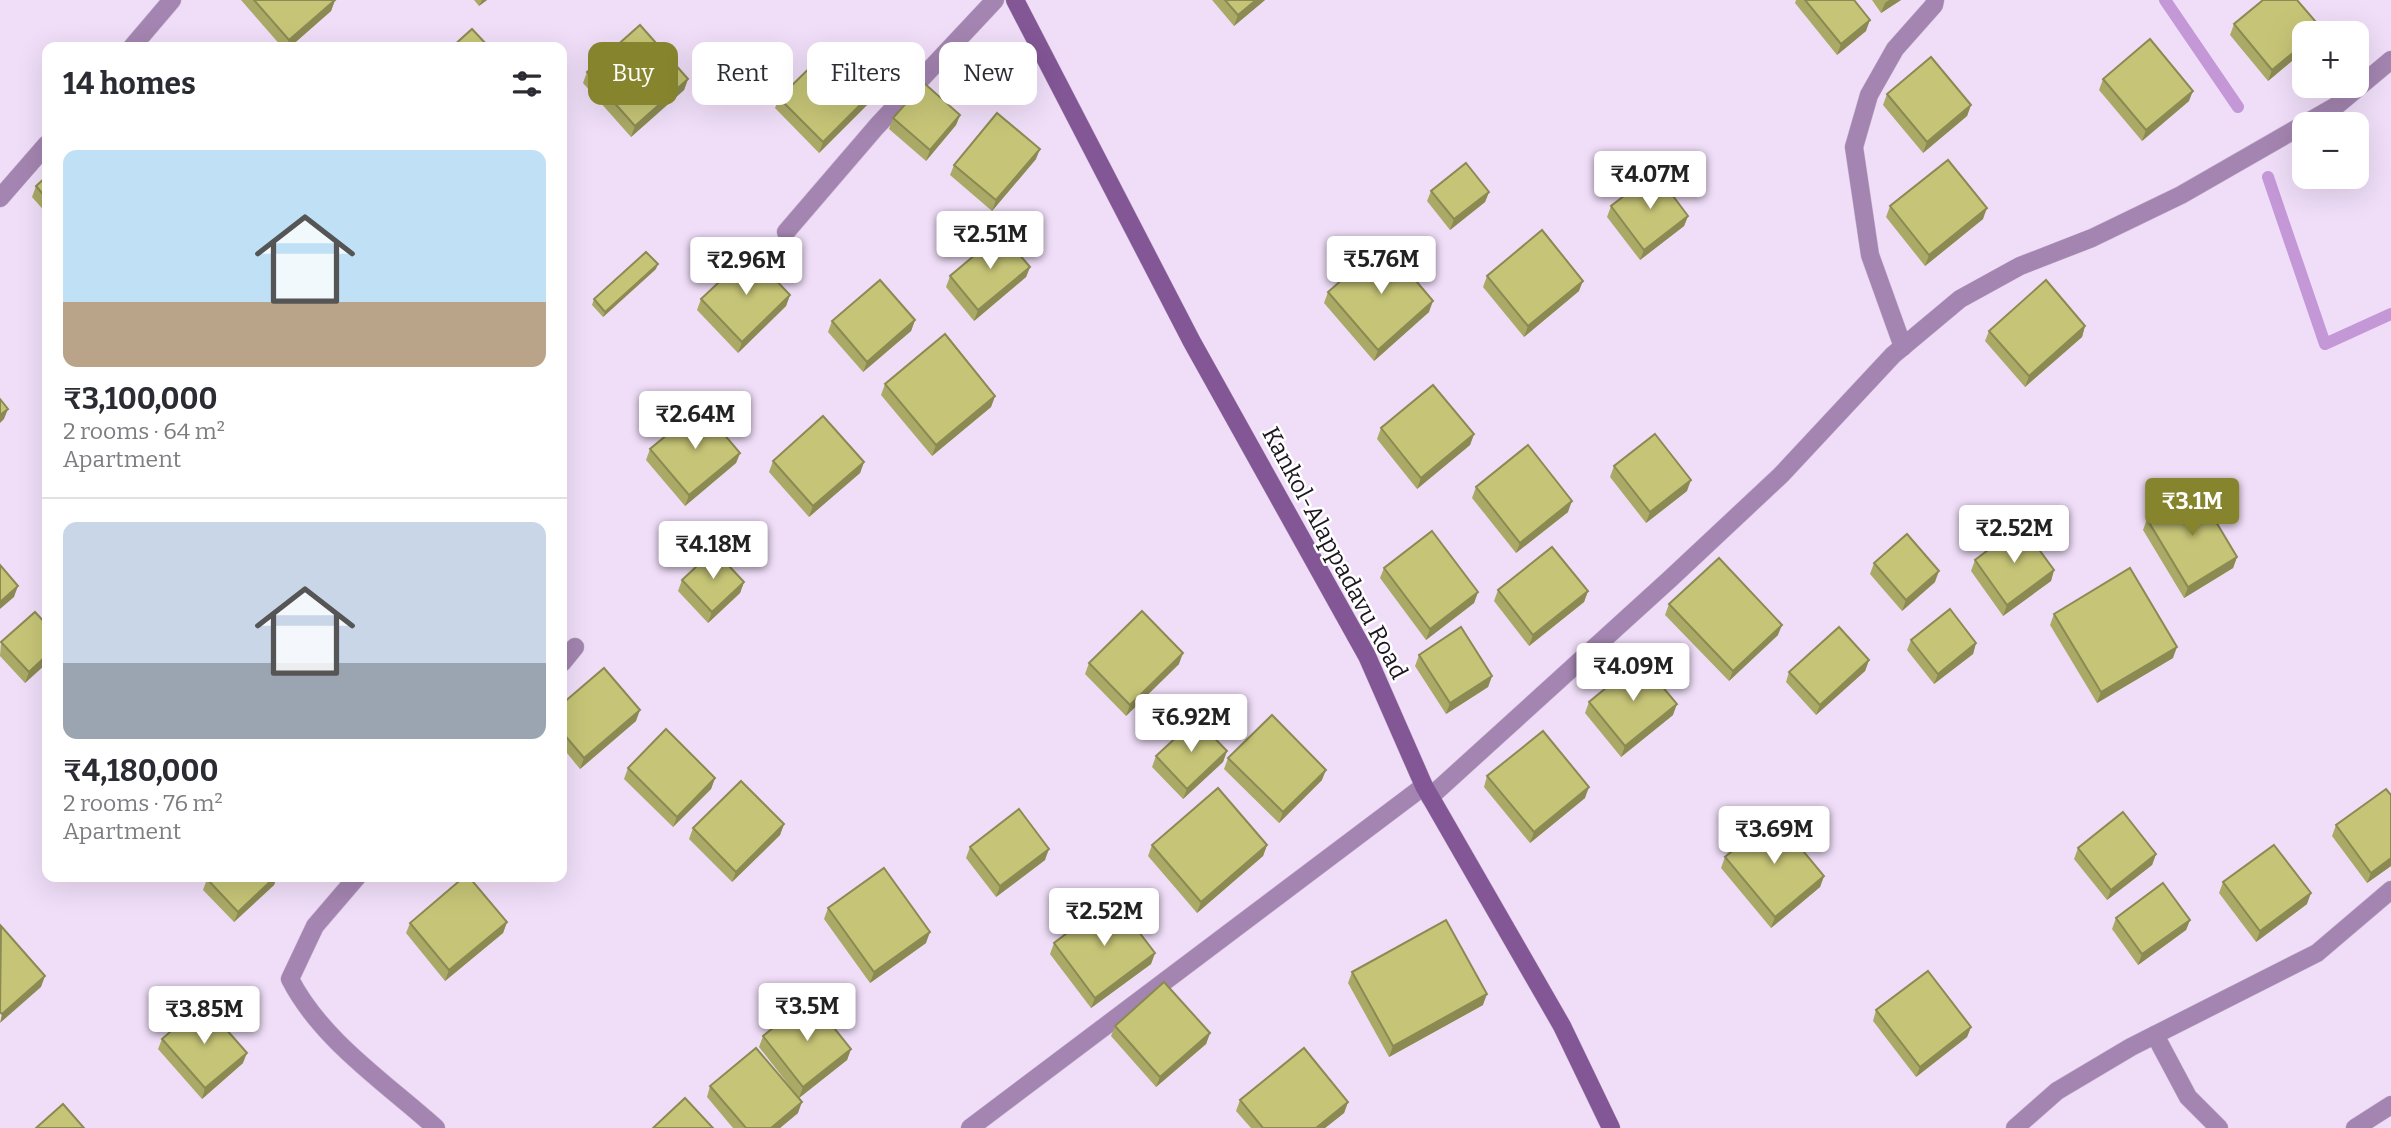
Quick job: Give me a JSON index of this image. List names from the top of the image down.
{
  "streets": {
    "main road": ["Kankol-Alappadavu Road"]
  },
  "page": {
    "map_buttons": ["+", "−"],
    "chip": [
      "Buy",
      "Rent",
      "Filters",
      "New"
    ],
    "heading": "14 homes",
    "list": [
      {
        "name": "₹3,100,000",
        "note": "2 rooms · 64 m² · Apartment"
      },
      {
        "name": "₹4,180,000",
        "note": "2 rooms · 76 m² · Apartment"
      }
    ],
    "price": [
      "₹4.07M",
      "₹2.51M",
      "₹5.76M",
      "₹2.96M",
      "₹2.64M",
      "₹3.1M",
      "₹2.52M",
      "₹4.18M",
      "₹4.09M",
      "₹6.92M",
      "₹3.69M",
      "₹2.52M",
      "₹3.5M",
      "₹3.85M"
    ]
  }
}
